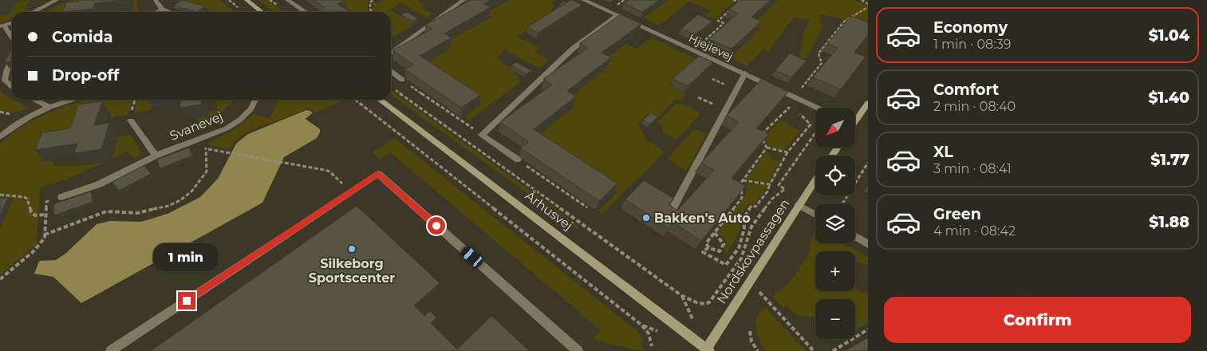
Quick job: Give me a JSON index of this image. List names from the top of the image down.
{
  "streets": {
    "street": [
      "Hjejlevej",
      "Svanevej",
      "Århusvej",
      "Nordskovpassagen"
    ]
  },
  "crossings": [
    ["Århusvej", "Nordskovpassagen"]
  ],
  "places": ["Bakken's Auto", "Silkeborg Sportscenter"],
  "north": "bottom left",
  "page": {
    "list": [
      {
        "name": "Economy",
        "note": "1 min · 08:39",
        "value": "$1.04"
      },
      {
        "name": "Comfort",
        "note": "2 min · 08:40",
        "value": "$1.40"
      },
      {
        "name": "XL",
        "note": "3 min · 08:41",
        "value": "$1.77"
      },
      {
        "name": "Green",
        "note": "4 min · 08:42",
        "value": "$1.88"
      }
    ],
    "banner": ["Comida", "Drop-off"],
    "map_buttons": ["+", "−"],
    "bubble": "1 min",
    "buttons": "Confirm"
  }
}
